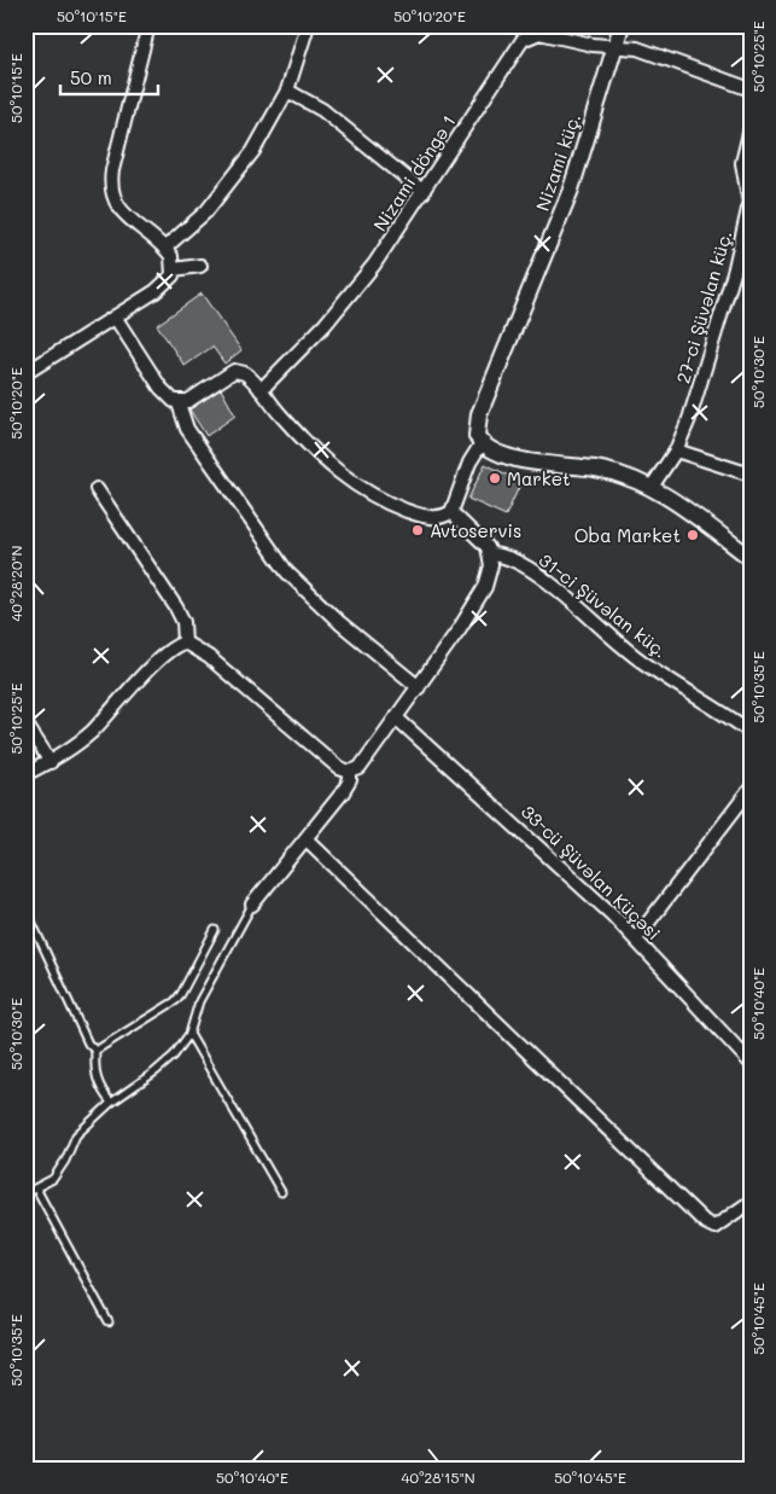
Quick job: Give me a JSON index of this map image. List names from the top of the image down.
{
  "streets": {
    "street": [
      "Nizami küç.",
      "Nizami döngə 1",
      "27-ci Şüvəlan küç.",
      "31-ci Şüvəlan küç.",
      "33-cü Şüvəlan Küçəsi"
    ]
  },
  "crossings": [
    ["Nizami küç.", "Nizami döngə 1"]
  ],
  "places": ["Market", "Avtoservis", "Oba Market"],
  "scale_bar": "50 m",
  "coordinates": [
    "50°10'15\"E",
    "50°10'20\"E",
    "50°10'25\"E",
    "50°10'30\"E",
    "40°28'20\"N",
    "50°10'35\"E",
    "50°10'40\"E",
    "50°10'45\"E",
    "40°28'15\"N"
  ]
}
